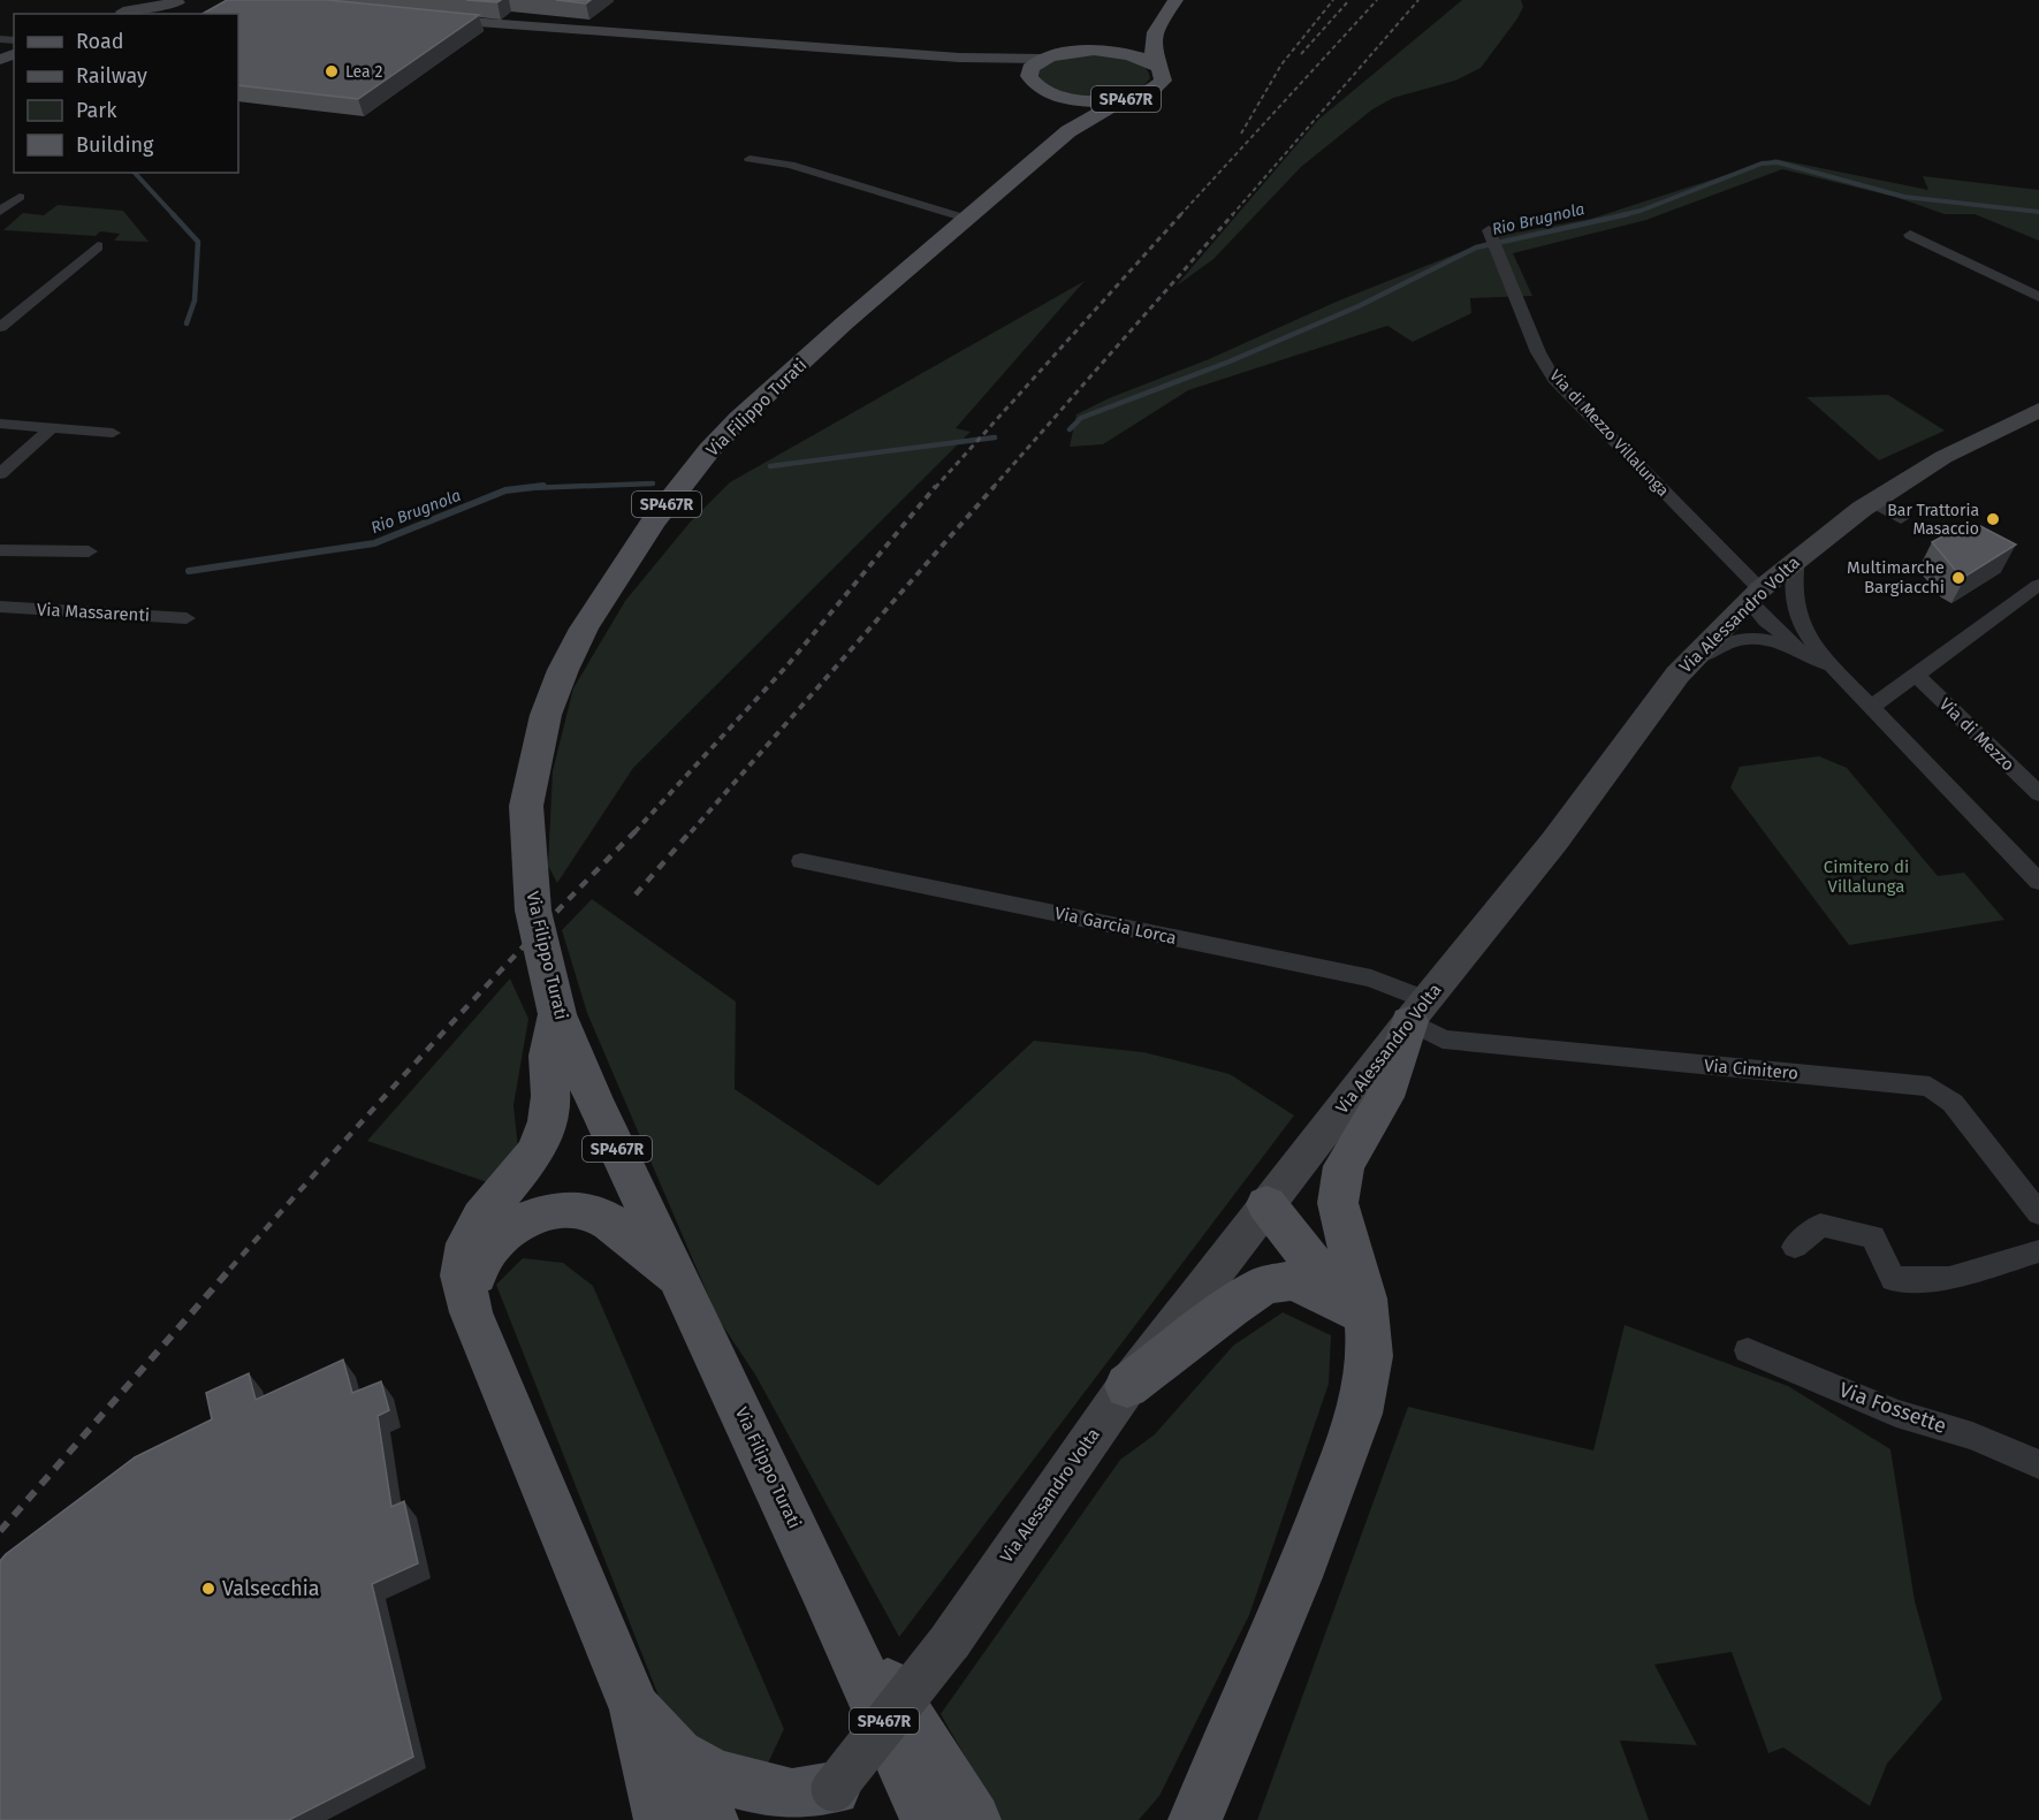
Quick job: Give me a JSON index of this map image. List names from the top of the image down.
{
  "streets": {
    "main road": ["SP467R", "Via Filippo Turati", "Via Alessandro Volta"],
    "street": [
      "Via di Mezzo Villalunga",
      "Via Massarenti",
      "Via di Mezzo",
      "Via Garcia Lorca",
      "Via Cimitero",
      "Via Fossette"
    ]
  },
  "crossings": [
    ["SP467R", "Via Filippo Turati"],
    ["Via di Mezzo Villalunga", "Via Alessandro Volta"],
    ["Via Alessandro Volta", "Via Garcia Lorca"],
    ["Via Alessandro Volta", "Via Cimitero"],
    ["Via Garcia Lorca", "Via Cimitero"]
  ],
  "water": ["Rio Brugnola"],
  "parks": ["Cimitero di Villalunga"],
  "places": [
    "Lea 2",
    "Bar Trattoria Masaccio",
    "Multimarche Bargiacchi",
    "Valsecchia"
  ],
  "legend": [
    "Road",
    "Railway",
    "Park",
    "Building"
  ]
}
